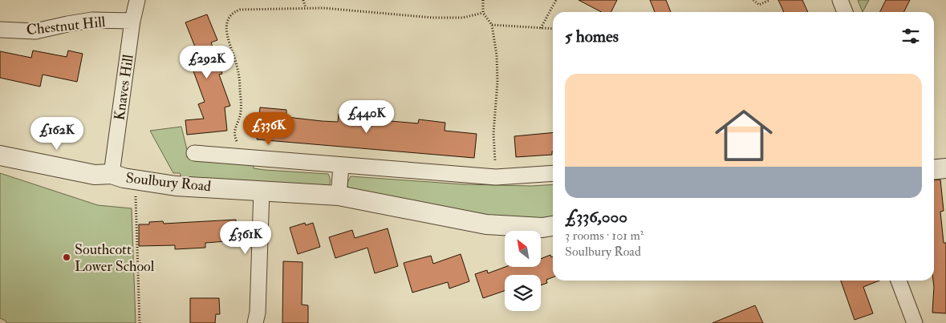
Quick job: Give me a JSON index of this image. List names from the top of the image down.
{
  "streets": {
    "street": ["Chestnut Hill", "Knaves Hill", "Soulbury Road"]
  },
  "crossings": [
    ["Chestnut Hill", "Knaves Hill"],
    ["Knaves Hill", "Soulbury Road"]
  ],
  "places": ["Southcott Lower School"],
  "north": "top left",
  "page": {
    "heading": "5 homes",
    "price": [
      "£292K",
      "£440K",
      "£336K",
      "£162K",
      "£361K"
    ],
    "list": [
      {
        "name": "£336,000",
        "note": "3 rooms · 101 m² · Soulbury Road"
      }
    ]
  }
}
